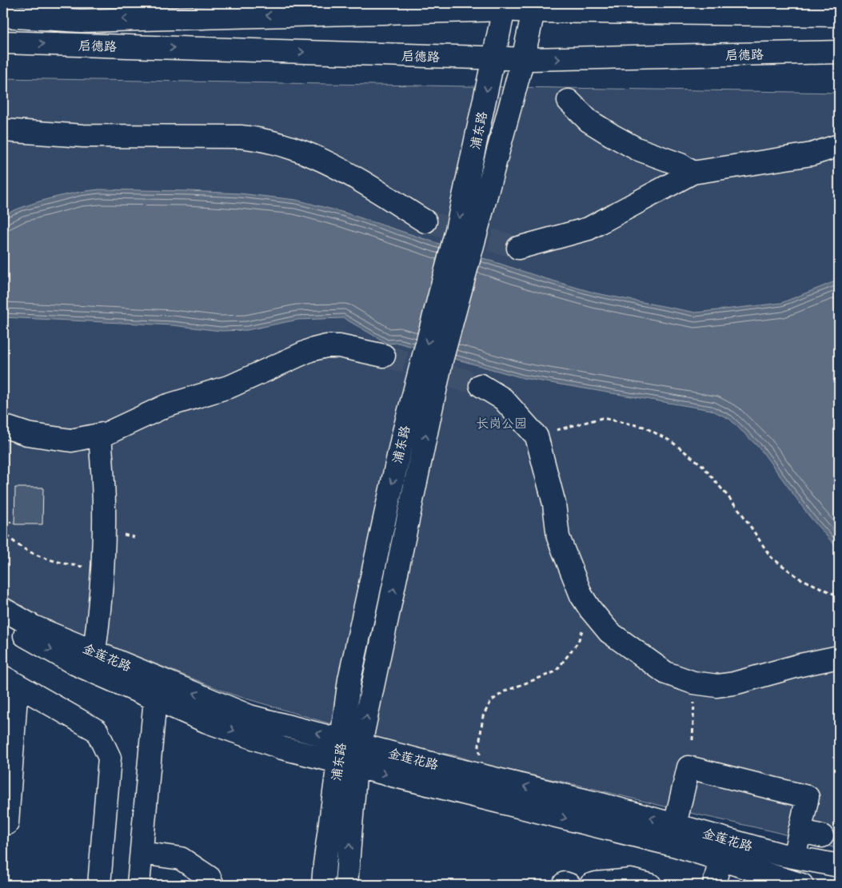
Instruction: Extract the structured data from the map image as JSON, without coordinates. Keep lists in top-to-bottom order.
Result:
{
  "streets": {
    "street": ["启德路", "浦东路", "金莲花路"]
  },
  "crossings": [
    ["启德路", "浦东路"],
    ["浦东路", "金莲花路"]
  ],
  "parks": ["长岗公园"]
}
